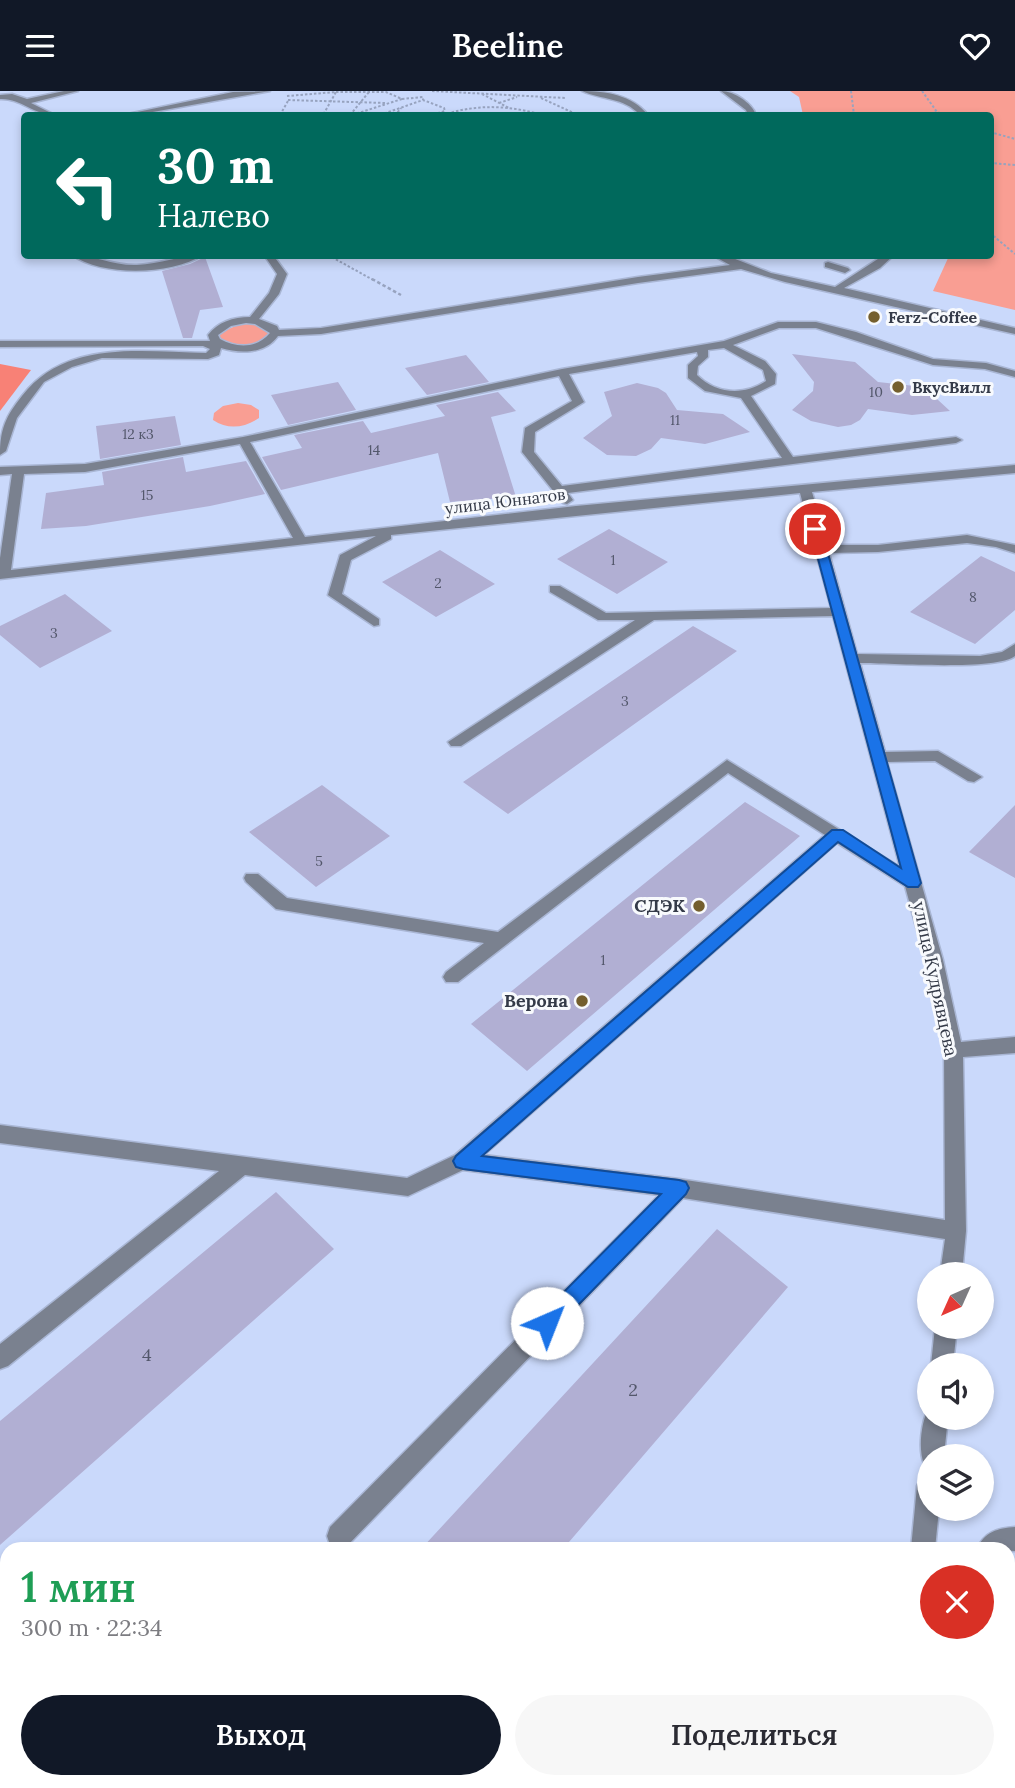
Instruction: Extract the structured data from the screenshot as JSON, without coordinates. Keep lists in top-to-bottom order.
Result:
{
  "streets": {
    "street": ["улица Юннатов", "улица Кудрявцева"]
  },
  "crossings": [
    ["улица Юннатов", "улица Кудрявцева"]
  ],
  "places": [
    "Ferz-Coffee",
    "ВкусВилл",
    "СДЭК",
    "Верона"
  ],
  "house_numbers": [
    "10",
    "11",
    "12 к3",
    "14",
    "15",
    "1",
    "2",
    "8",
    "3",
    "3",
    "5",
    "1",
    "4",
    "2"
  ],
  "north": "bottom left",
  "page": {
    "header": "Beeline",
    "turn": ["30 m", "Налево"],
    "heading": ["1 мин", "300 m · 22:34"],
    "buttons": ["Выход", "Поделиться"]
  }
}
